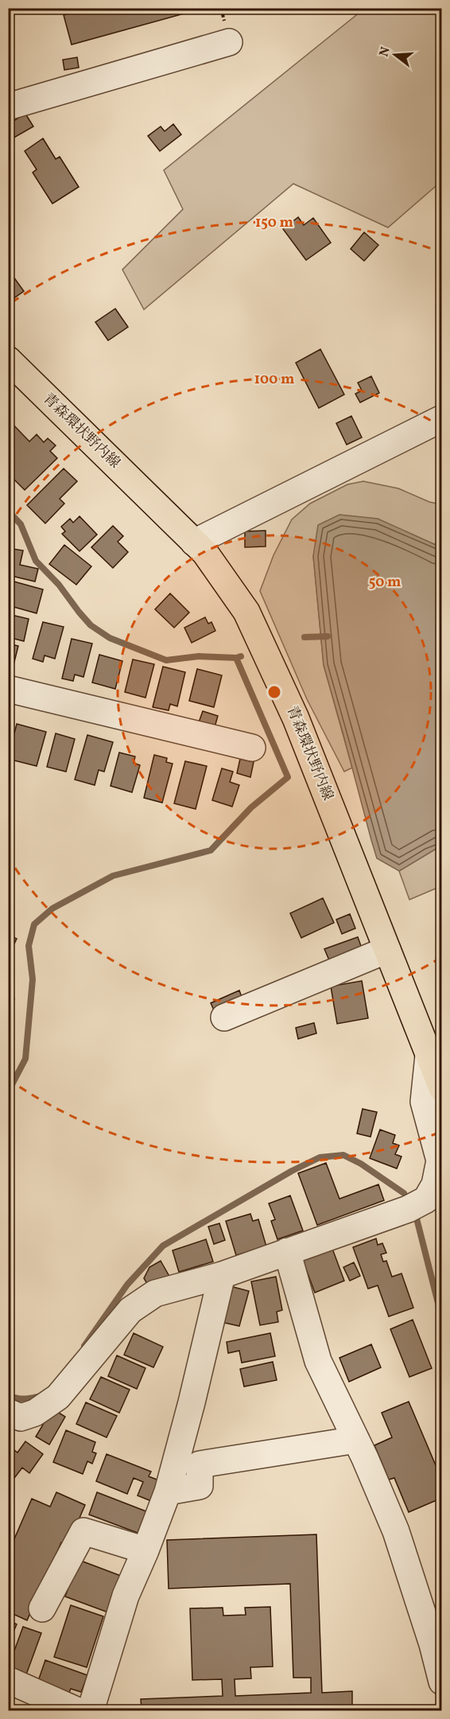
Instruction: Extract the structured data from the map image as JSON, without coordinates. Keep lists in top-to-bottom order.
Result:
{
  "streets": {
    "main road": ["青森環状野内線"]
  },
  "north": "left",
  "rings": ["150 m", "100 m", "50 m"]
}
